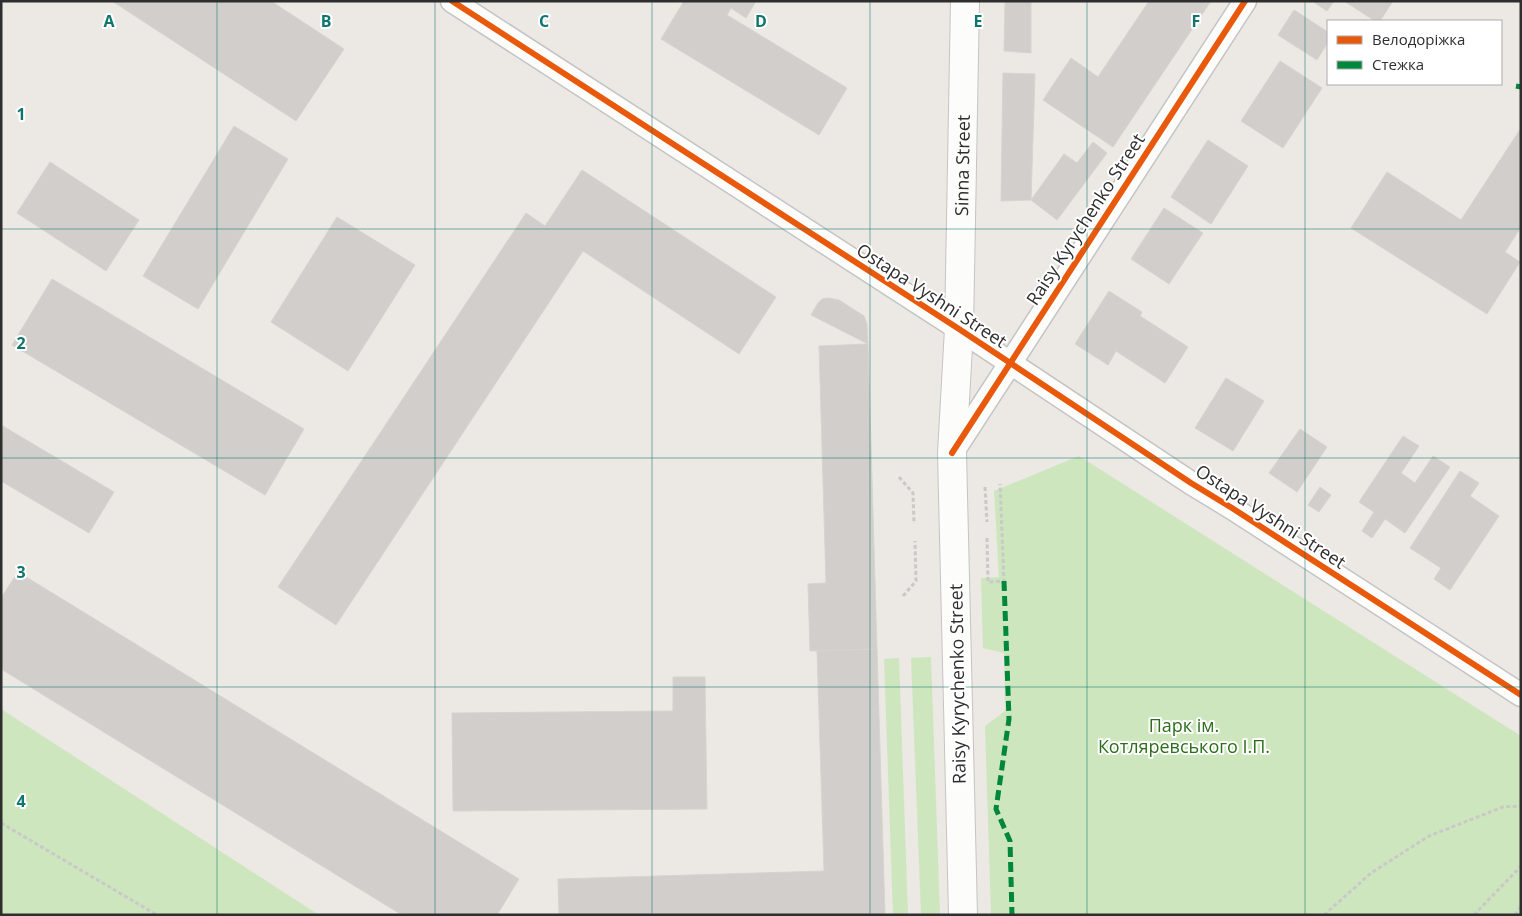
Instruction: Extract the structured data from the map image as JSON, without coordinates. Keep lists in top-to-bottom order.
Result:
{
  "streets": {
    "main road": ["Sinna Street", "Raisy Kyrychenko Street"],
    "street": ["Ostapa Vyshni Street"]
  },
  "crossings": [
    ["Sinna Street", "Raisy Kyrychenko Street"],
    ["Sinna Street", "Ostapa Vyshni Street"],
    ["Raisy Kyrychenko Street", "Ostapa Vyshni Street"]
  ],
  "parks": ["Парк ім. Котляревського І.П."],
  "legend": ["Велодоріжка", "Стежка"],
  "grid": {
    "columns": [
      "A",
      "B",
      "C",
      "D",
      "E",
      "F"
    ],
    "rows": [
      "1",
      "2",
      "3",
      "4"
    ]
  }
}
